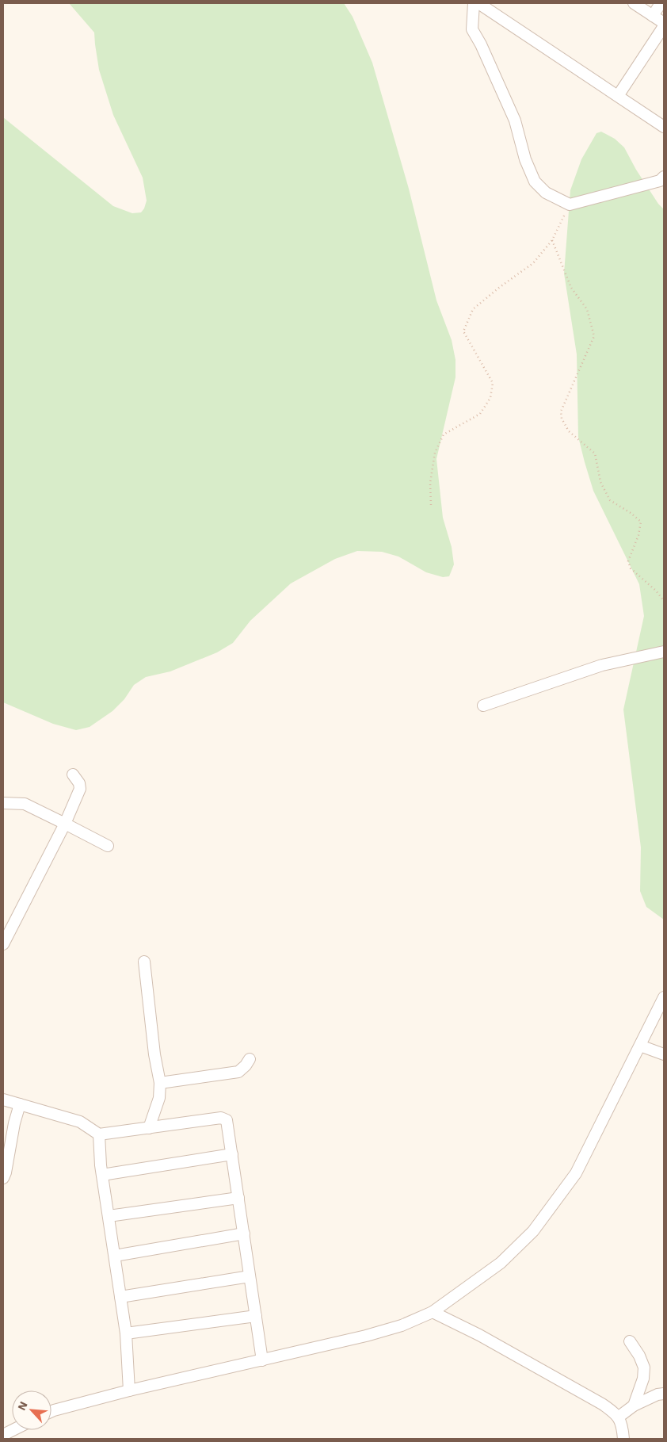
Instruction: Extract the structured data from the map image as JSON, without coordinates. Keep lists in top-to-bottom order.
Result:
{
  "north": "top left"
}
